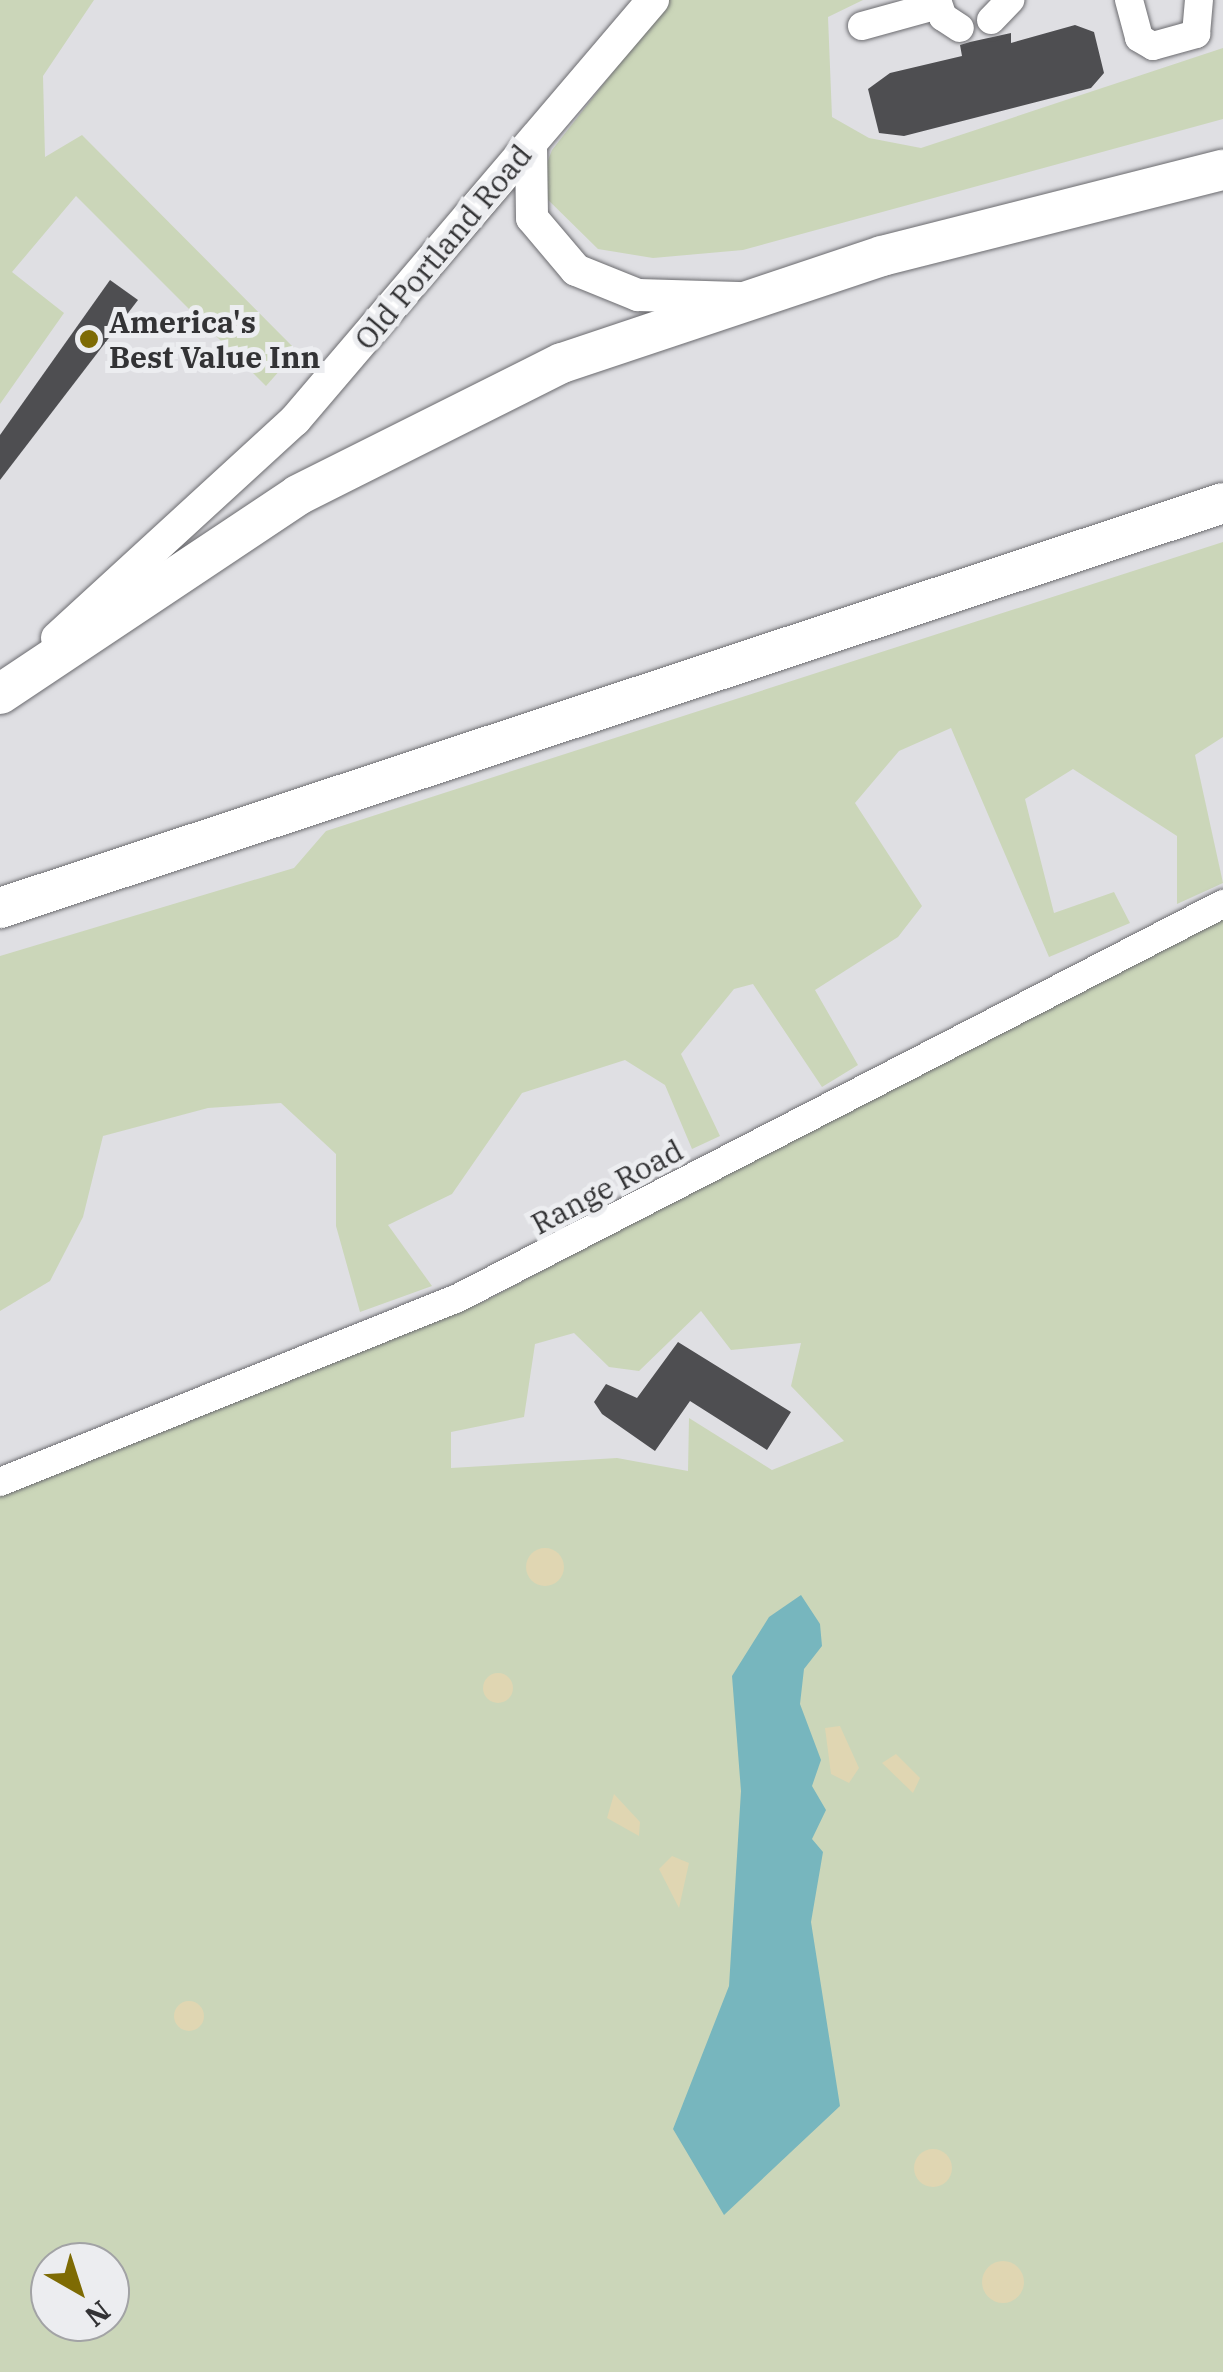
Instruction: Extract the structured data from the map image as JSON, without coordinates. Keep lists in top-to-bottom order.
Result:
{
  "streets": {
    "main road": ["Old Portland Road"],
    "street": ["Range Road"]
  },
  "places": ["America's Best Value Inn"],
  "north": "bottom right"
}
